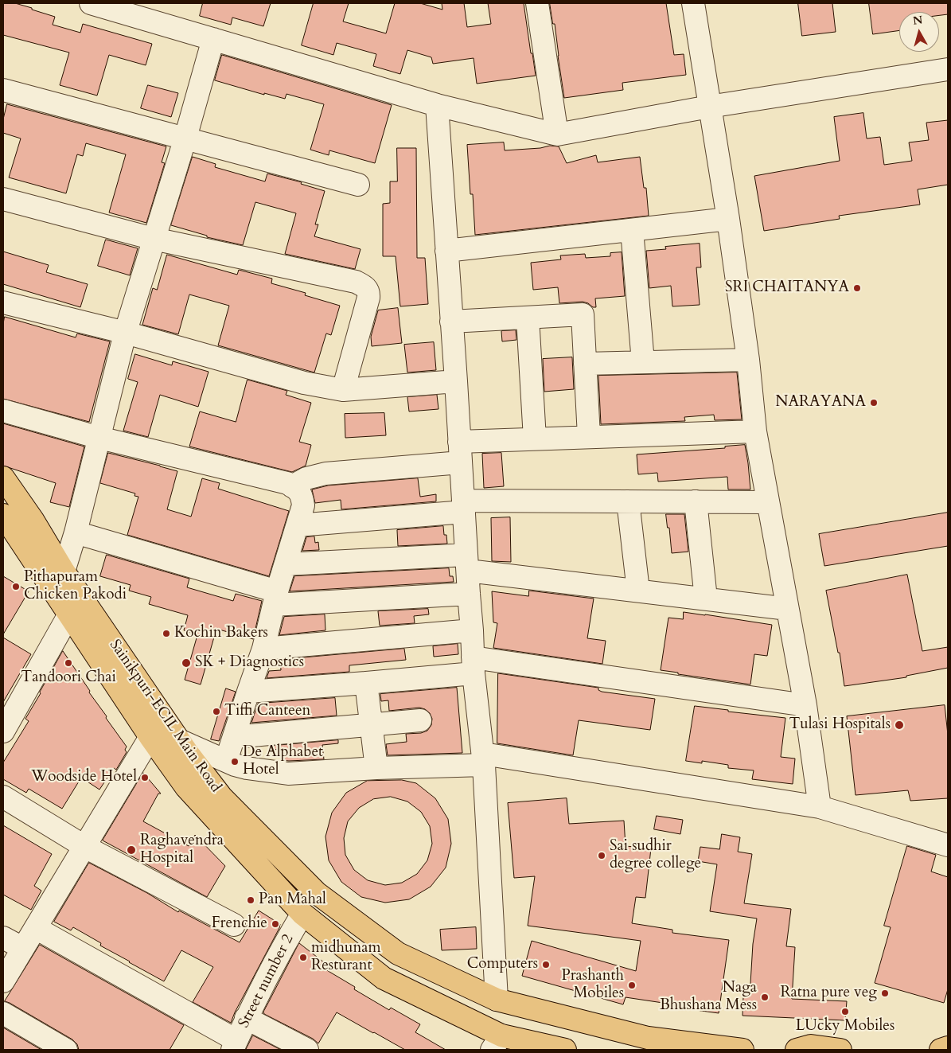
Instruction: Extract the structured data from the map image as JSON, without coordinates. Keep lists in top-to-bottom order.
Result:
{
  "streets": {
    "main road": ["Sainikpuri-ECIL Main Road"],
    "street": ["Street number 2"]
  },
  "crossings": [
    ["Sainikpuri-ECIL Main Road", "Street number 2"]
  ],
  "places": [
    "SRI CHAITANYA",
    "NARAYANA",
    "Pithapuram Chicken Pakodi",
    "Kochin Bakers",
    "Tandoori Chai",
    "SK + Diagnostics",
    "Tiffi Canteen",
    "Tulasi Hospitals",
    "De Alphabet Hotel",
    "Woodside Hotel",
    "Raghavendra Hospital",
    "Sai sudhir degree college",
    "Pan Mahal",
    "Frenchie",
    "midhunam Resturant",
    "Computers",
    "Prashanth Mobiles",
    "Ratna pure veg",
    "Naga Bhushana Mess",
    "LUcky Mobiles"
  ],
  "north": "top"
}
